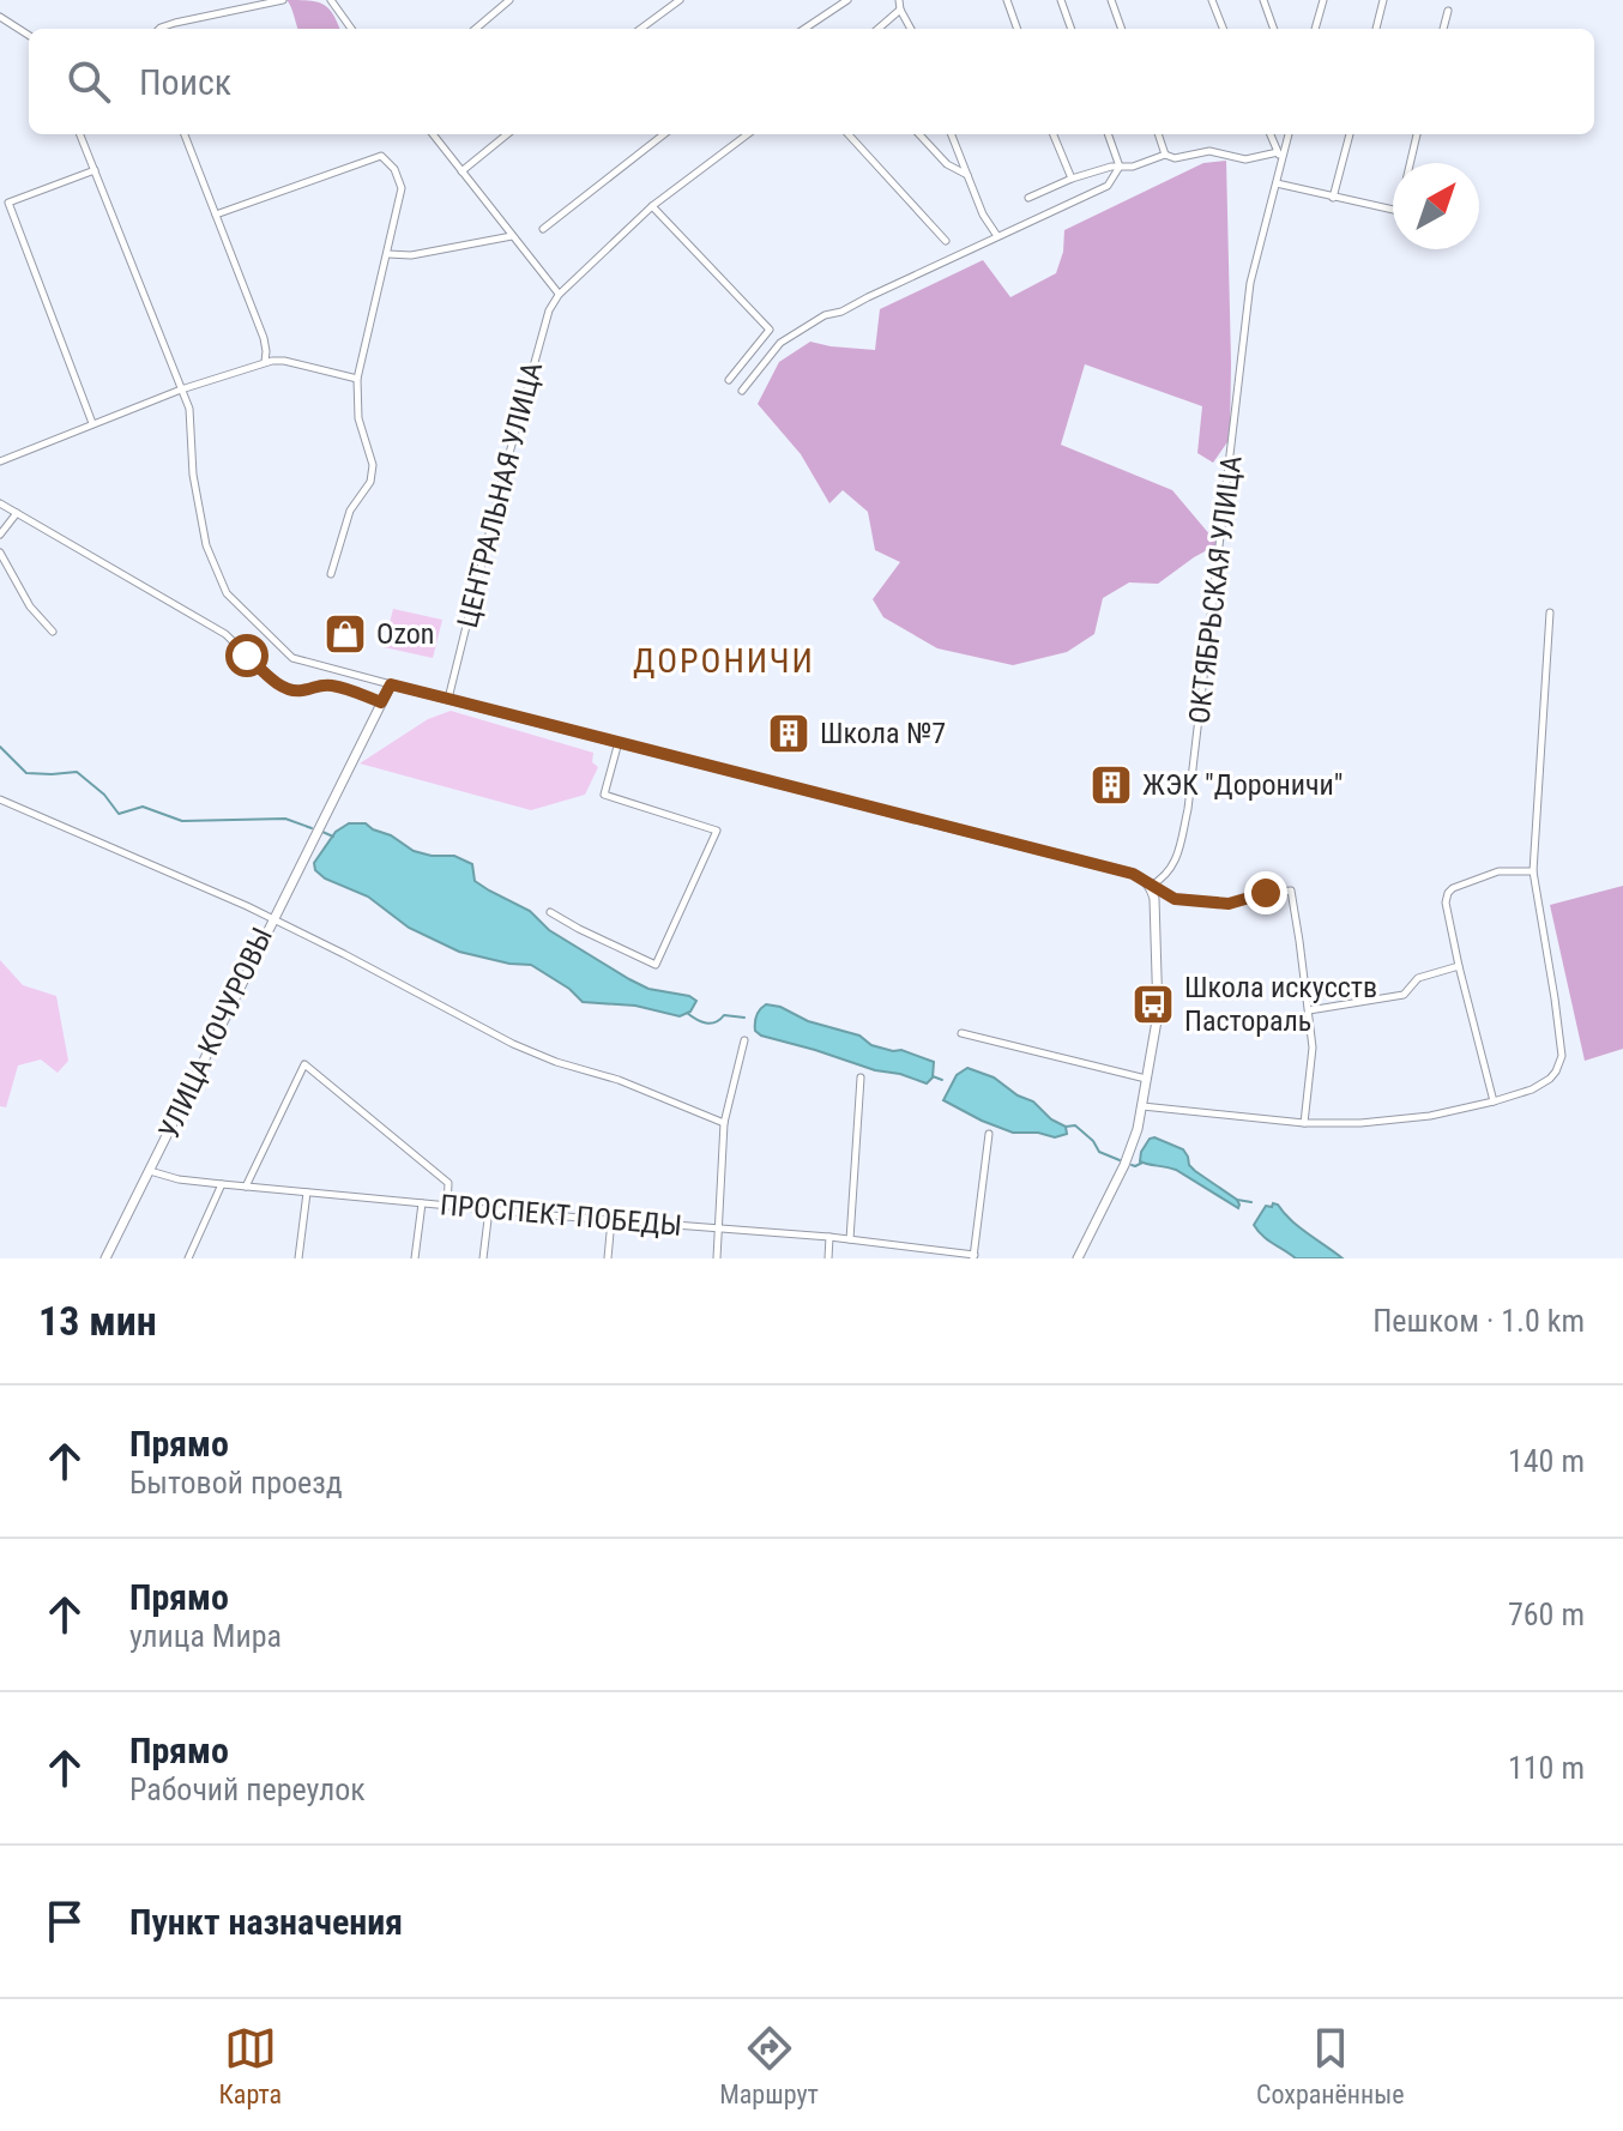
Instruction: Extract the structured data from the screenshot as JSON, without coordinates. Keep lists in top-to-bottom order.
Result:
{
  "streets": {
    "street": [
      "ЦЕНТРАЛЬНАЯ УЛИЦА",
      "ОКТЯБРЬСКАЯ УЛИЦА",
      "УЛИЦА КОЧУРОВЫ",
      "ПРОСПЕКТ ПОБЕДЫ"
    ]
  },
  "crossings": [
    ["УЛИЦА КОЧУРОВЫ", "ПРОСПЕКТ ПОБЕДЫ"]
  ],
  "districts": ["ДОРОНИЧИ"],
  "places": {
    "shop": ["Ozon"],
    "building": ["Школа №7", "ЖЭК \"Дороничи\""],
    "bus stop": ["Школа искусств Пастораль"]
  },
  "north": "top right",
  "page": {
    "search": "Поиск",
    "heading": ["13 мин", "Пешком · 1.0 km"],
    "list": [
      ["Прямо", "Бытовой проезд", "140 m"],
      ["Прямо", "улица Мира", "760 m"],
      ["Прямо", "Рабочий переулок", "110 m"],
      "Пункт назначения"
    ],
    "nav": ["Карта", "Маршрут", "Сохранённые"]
  }
}
